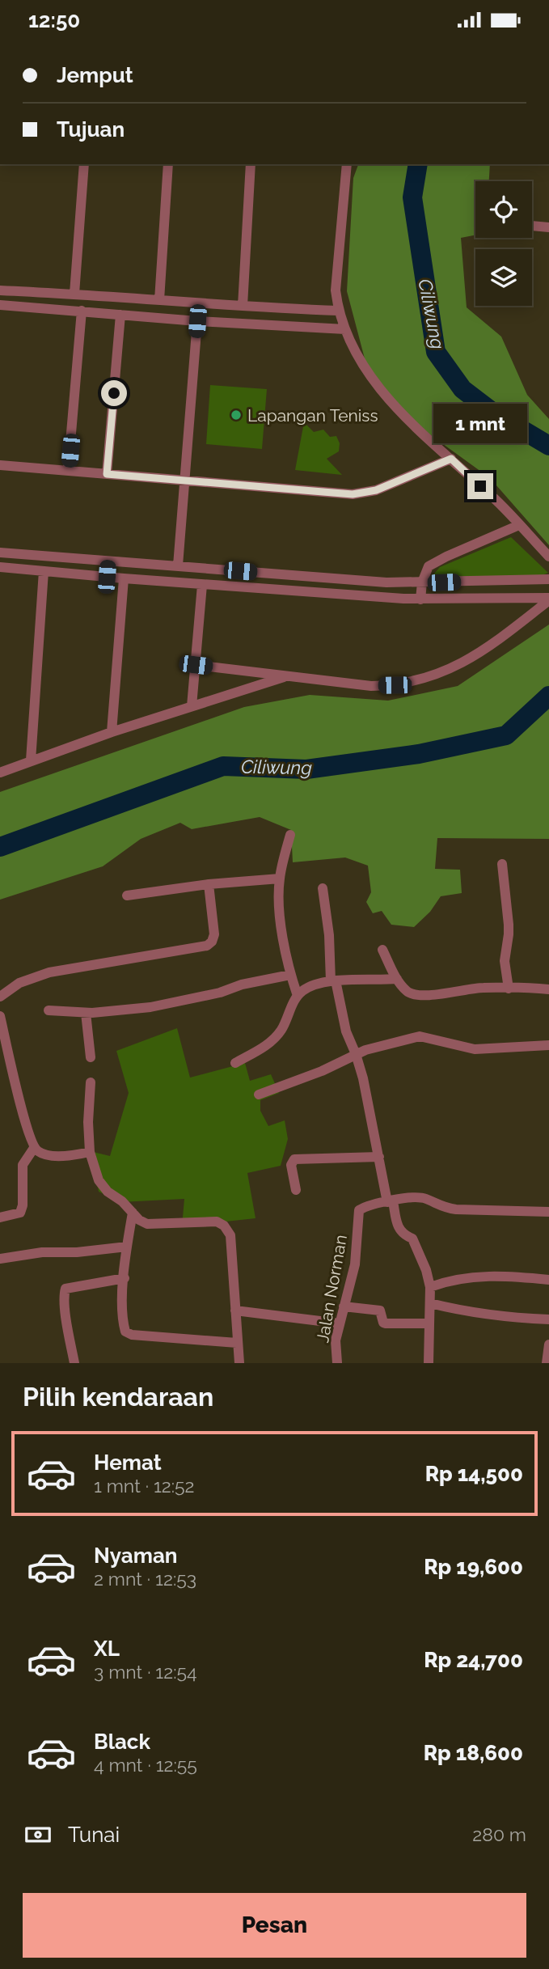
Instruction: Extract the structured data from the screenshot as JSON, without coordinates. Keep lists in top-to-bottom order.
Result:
{
  "streets": {
    "street": ["Jalan Norman"]
  },
  "water": ["Ciliwung"],
  "places": ["Lapangan Teniss"],
  "page": {
    "status": "12:50",
    "banner": ["Jemput", "Tujuan"],
    "bubble": "1 mnt",
    "heading": "Pilih kendaraan",
    "list": [
      {
        "name": "Hemat",
        "note": "1 mnt · 12:52",
        "value": "Rp 14,500"
      },
      {
        "name": "Nyaman",
        "note": "2 mnt · 12:53",
        "value": "Rp 19,600"
      },
      {
        "name": "XL",
        "note": "3 mnt · 12:54",
        "value": "Rp 24,700"
      },
      {
        "name": "Black",
        "note": "4 mnt · 12:55",
        "value": "Rp 18,600"
      }
    ],
    "pay": ["Tunai", "280 m"],
    "buttons": "Pesan"
  }
}
